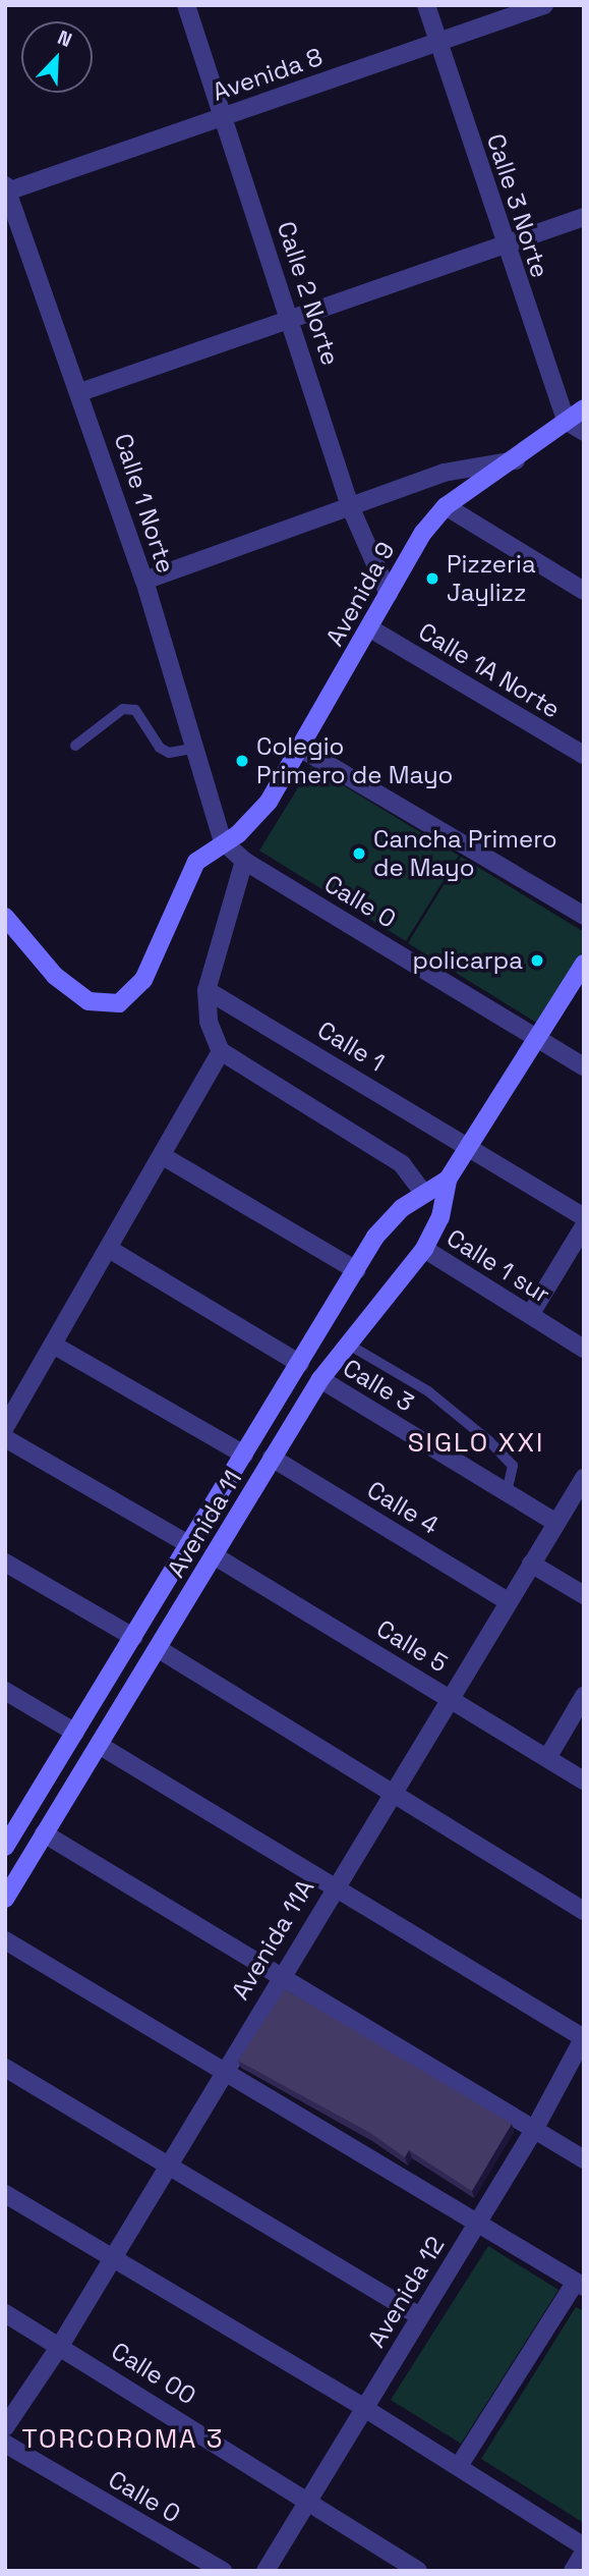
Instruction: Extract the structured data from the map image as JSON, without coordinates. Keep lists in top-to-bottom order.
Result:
{
  "streets": {
    "street": [
      "Avenida 8",
      "Calle 3 Norte",
      "Calle 2 Norte",
      "Calle 1 Norte",
      "Avenida 9",
      "Calle 1A Norte",
      "Calle 0",
      "Calle 1",
      "Calle 1 sur",
      "Calle 3",
      "Calle 4",
      "Avenida 11",
      "Calle 5",
      "Avenida 11A",
      "Avenida 12",
      "Calle 00"
    ]
  },
  "crossings": [
    ["Avenida 8", "Calle 3 Norte"],
    ["Avenida 8", "Calle 2 Norte"],
    ["Avenida 8", "Calle 1 Norte"],
    ["Calle 3 Norte", "Avenida 9"],
    ["Calle 2 Norte", "Avenida 9"],
    ["Calle 1 Norte", "Avenida 9"],
    ["Calle 1 Norte", "Calle 0"],
    ["Avenida 9", "Calle 1A Norte"],
    ["Avenida 9", "Calle 0"],
    ["Calle 0", "Avenida 11"],
    ["Calle 1", "Avenida 11"],
    ["Calle 1 sur", "Avenida 11"],
    ["Calle 3", "Avenida 11"],
    ["Calle 3", "Avenida 11A"],
    ["Calle 4", "Avenida 11"],
    ["Calle 4", "Avenida 11A"],
    ["Avenida 11", "Calle 5"],
    ["Calle 5", "Avenida 11A"],
    ["Avenida 11A", "Calle 00"],
    ["Avenida 12", "Calle 00"]
  ],
  "districts": ["SIGLO XXI", "TORCOROMA 3"],
  "places": [
    "Pizzeria Jaylizz",
    "Colegio Primero de Mayo",
    "Cancha Primero de Mayo",
    "policarpa"
  ],
  "north": "top right"
}
